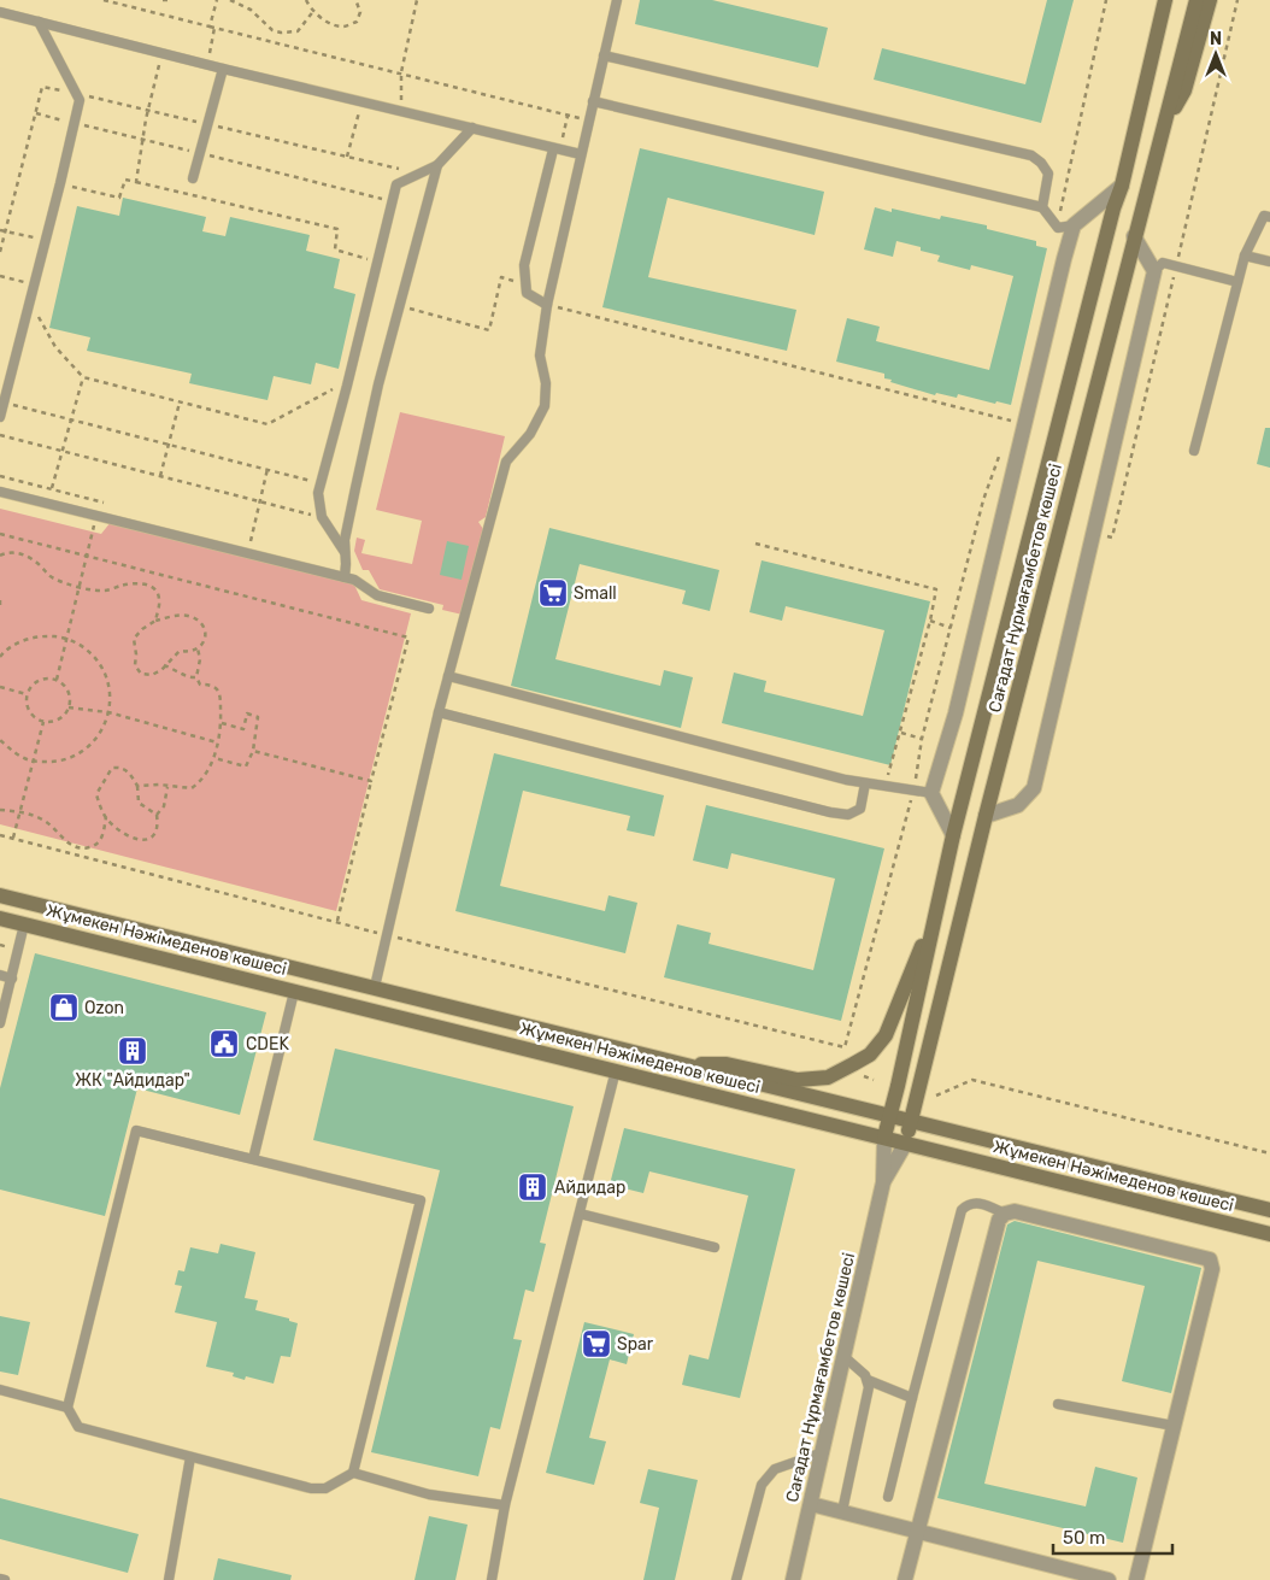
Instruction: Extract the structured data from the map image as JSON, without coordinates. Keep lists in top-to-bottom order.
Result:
{
  "streets": {
    "street": ["Сағадат Нұрмағамбетов көшесі", "Жұмекен Нәжімеденов көшесі"]
  },
  "crossings": [
    ["Сағадат Нұрмағамбетов көшесі", "Жұмекен Нәжімеденов көшесі"]
  ],
  "places": {
    "supermarket": ["Small", "Spar"],
    "shop": ["Ozon"],
    "public building": ["CDEK"],
    "building": ["ЖК \"Айдидар\"", "Айдидар"]
  },
  "scale_bar": "50 m",
  "north": "top"
}
